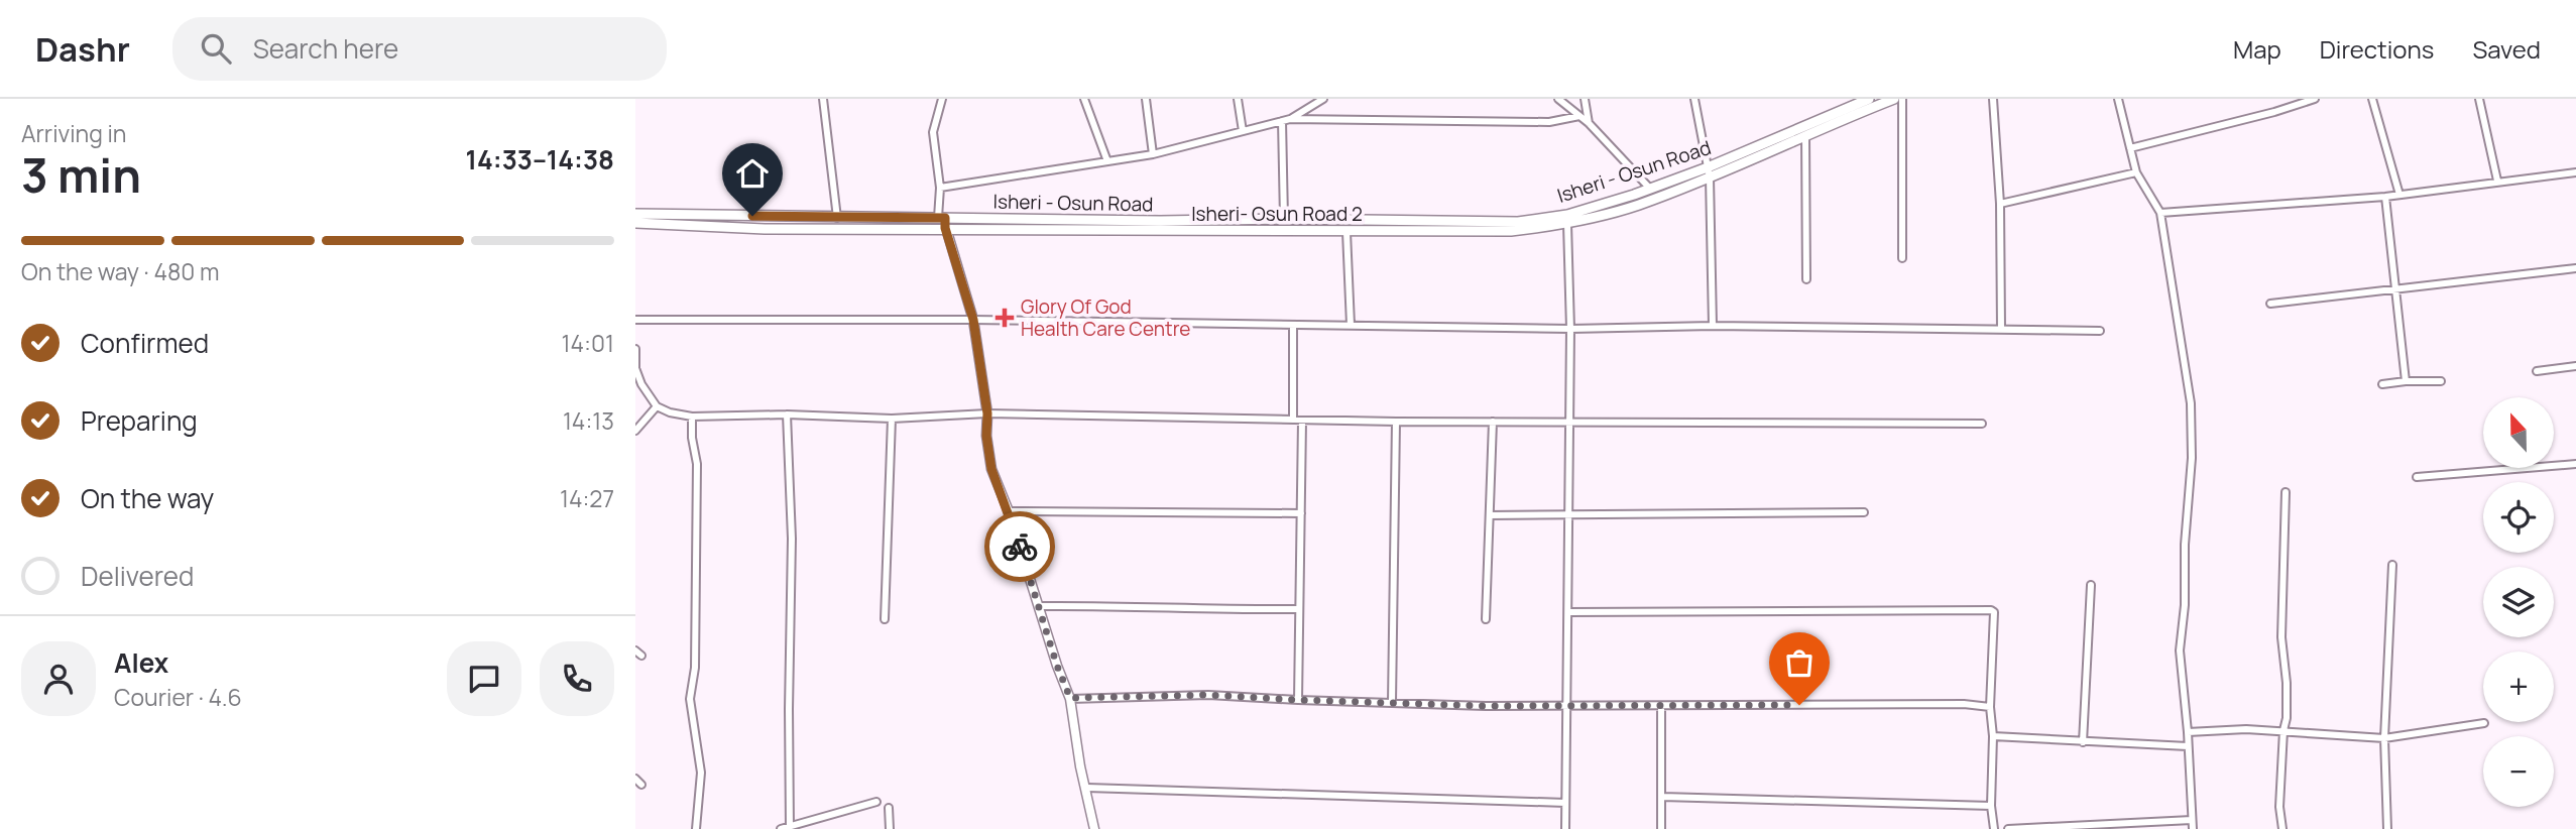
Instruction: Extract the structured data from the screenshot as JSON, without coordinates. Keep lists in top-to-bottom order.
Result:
{
  "streets": {
    "main road": ["Isheri - Osun Road", "Isheri- Osun Road 2"]
  },
  "crossings": [
    ["Isheri - Osun Road", "Isheri- Osun Road 2"]
  ],
  "places": {
    "health": ["Glory Of God Health Care Centre"]
  },
  "north": "top",
  "page": {
    "header": "Dashr",
    "search": "Search here",
    "nav": ["Map", "Directions", "Saved"],
    "heading": ["3 min", "Arriving in", "14:33–14:38"],
    "panel": ["Alex", "Courier · 4.6"],
    "bar": "On the way · 480 m",
    "list": [
      ["Confirmed", "14:01"],
      ["Preparing", "14:13"],
      ["On the way", "14:27"],
      "Delivered"
    ],
    "map_buttons": ["+", "−"]
  }
}
